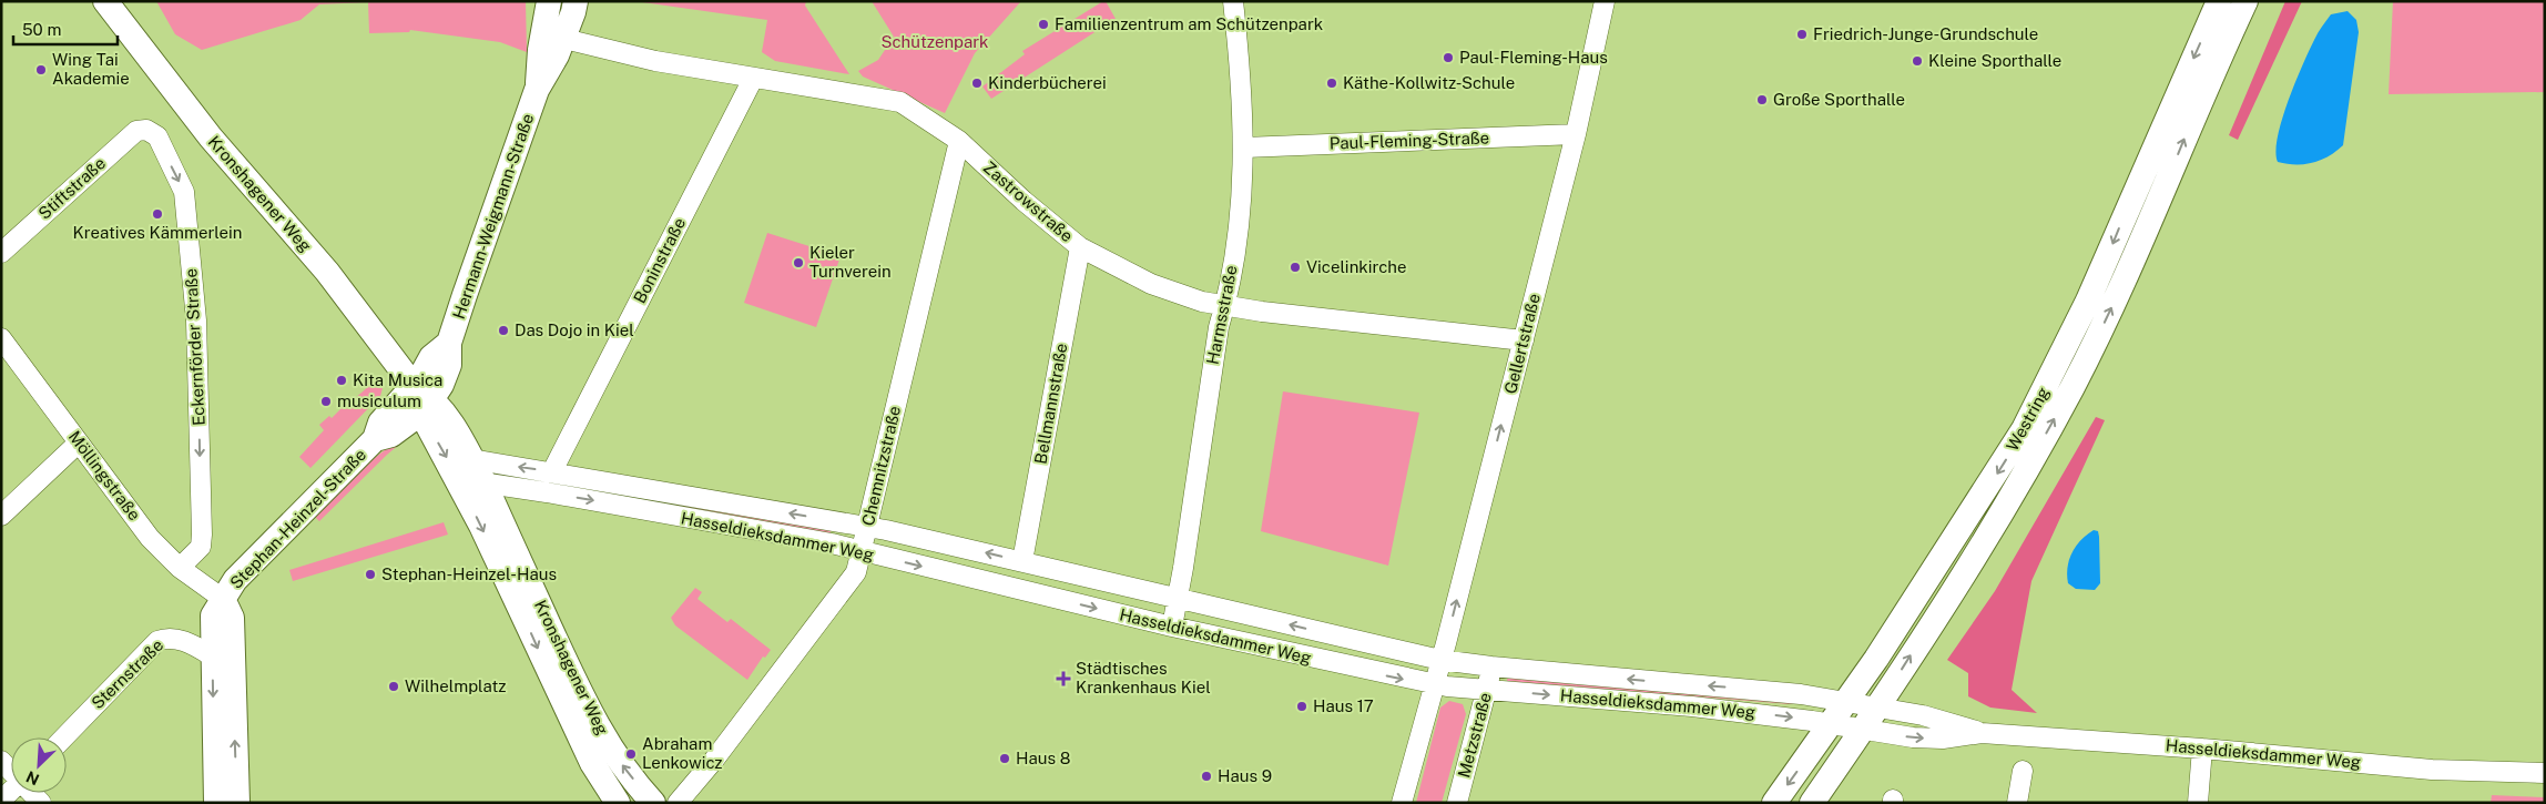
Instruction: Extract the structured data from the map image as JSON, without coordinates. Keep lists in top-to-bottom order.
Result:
{
  "streets": {
    "main road": [
      "Kronshagener Weg",
      "Hermann-Weigmann-Straße",
      "Westring",
      "Stephan-Heinzel-Straße"
    ],
    "street": [
      "Paul-Fleming-Straße",
      "Stiftstraße",
      "Zastrowstraße",
      "Boninstraße",
      "Harmsstraße",
      "Gellertstraße",
      "Eckernförder Straße",
      "Bellmannstraße",
      "Chemnitzstraße",
      "Möllingstraße",
      "Hasseldieksdammer Weg",
      "Sternstraße",
      "Metzstraße"
    ]
  },
  "crossings": [
    ["Paul-Fleming-Straße", "Harmsstraße"],
    ["Paul-Fleming-Straße", "Gellertstraße"],
    ["Stiftstraße", "Eckernförder Straße"],
    ["Kronshagener Weg", "Hermann-Weigmann-Straße"],
    ["Kronshagener Weg", "Stephan-Heinzel-Straße"],
    ["Kronshagener Weg", "Hasseldieksdammer Weg"],
    ["Zastrowstraße", "Hermann-Weigmann-Straße"],
    ["Zastrowstraße", "Boninstraße"],
    ["Zastrowstraße", "Harmsstraße"],
    ["Zastrowstraße", "Gellertstraße"],
    ["Zastrowstraße", "Bellmannstraße"],
    ["Zastrowstraße", "Chemnitzstraße"],
    ["Hermann-Weigmann-Straße", "Stephan-Heinzel-Straße"],
    ["Boninstraße", "Hasseldieksdammer Weg"],
    ["Harmsstraße", "Hasseldieksdammer Weg"],
    ["Gellertstraße", "Hasseldieksdammer Weg"],
    ["Eckernförder Straße", "Möllingstraße"],
    ["Bellmannstraße", "Hasseldieksdammer Weg"],
    ["Westring", "Hasseldieksdammer Weg"],
    ["Chemnitzstraße", "Hasseldieksdammer Weg"],
    ["Möllingstraße", "Stephan-Heinzel-Straße"],
    ["Hasseldieksdammer Weg", "Metzstraße"]
  ],
  "one_way": ["Gellertstraße", "Eckernförder Straße"],
  "parks": ["Schützenpark"],
  "places": {
    "other": [
      "Familienzentrum am Schützenpark",
      "Friedrich-Junge-Grundschule",
      "Paul-Fleming-Haus",
      "Kleine Sporthalle",
      "Wing Tai Akademie",
      "Kinderbücherei",
      "Käthe-Kollwitz-Schule",
      "Große Sporthalle",
      "Kreatives Kämmerlein",
      "Kieler Turnverein",
      "Vicelinkirche",
      "Das Dojo in Kiel",
      "Kita Musica",
      "musiculum",
      "Stephan-Heinzel-Haus",
      "Wilhelmplatz",
      "Haus 17",
      "Abraham Lenkowicz",
      "Haus 8",
      "Haus 9"
    ],
    "health": ["Städtisches Krankenhaus Kiel"]
  },
  "scale_bar": "50 m",
  "north": "bottom left"
}
